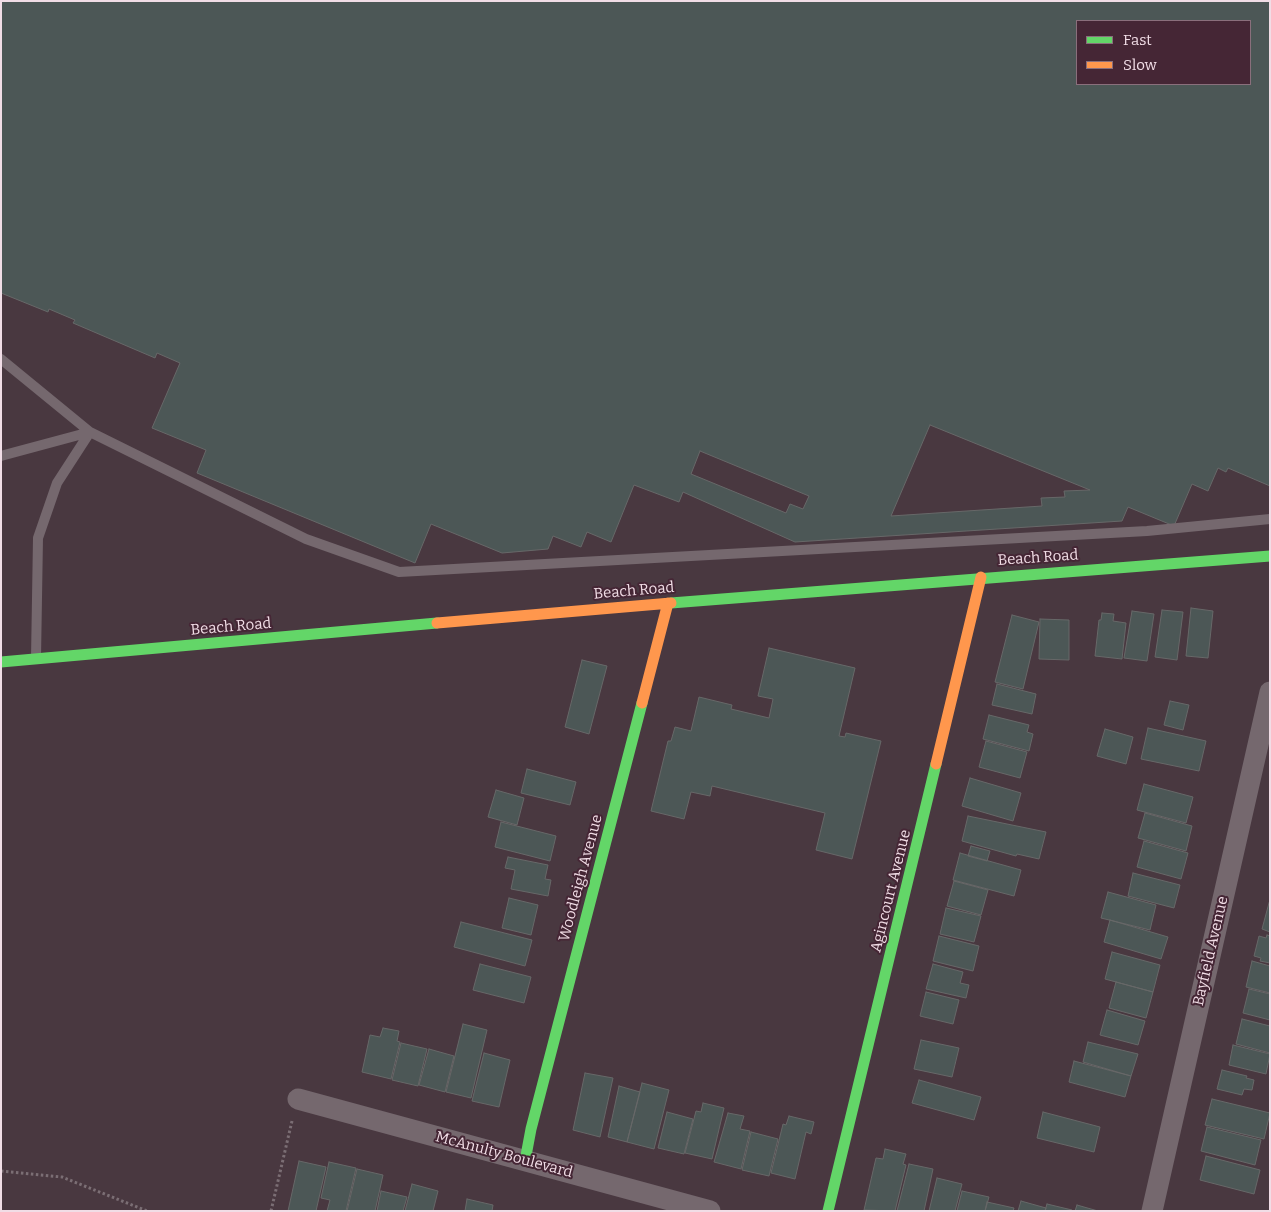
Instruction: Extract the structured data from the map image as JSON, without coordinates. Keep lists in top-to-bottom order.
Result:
{
  "streets": {
    "street": [
      "Beach Road",
      "Woodleigh Avenue",
      "Agincourt Avenue",
      "Bayfield Avenue",
      "McAnulty Boulevard"
    ]
  },
  "crossings": [
    ["Beach Road", "Woodleigh Avenue"],
    ["Beach Road", "Agincourt Avenue"],
    ["Woodleigh Avenue", "McAnulty Boulevard"]
  ],
  "legend": ["Fast", "Slow"]
}
